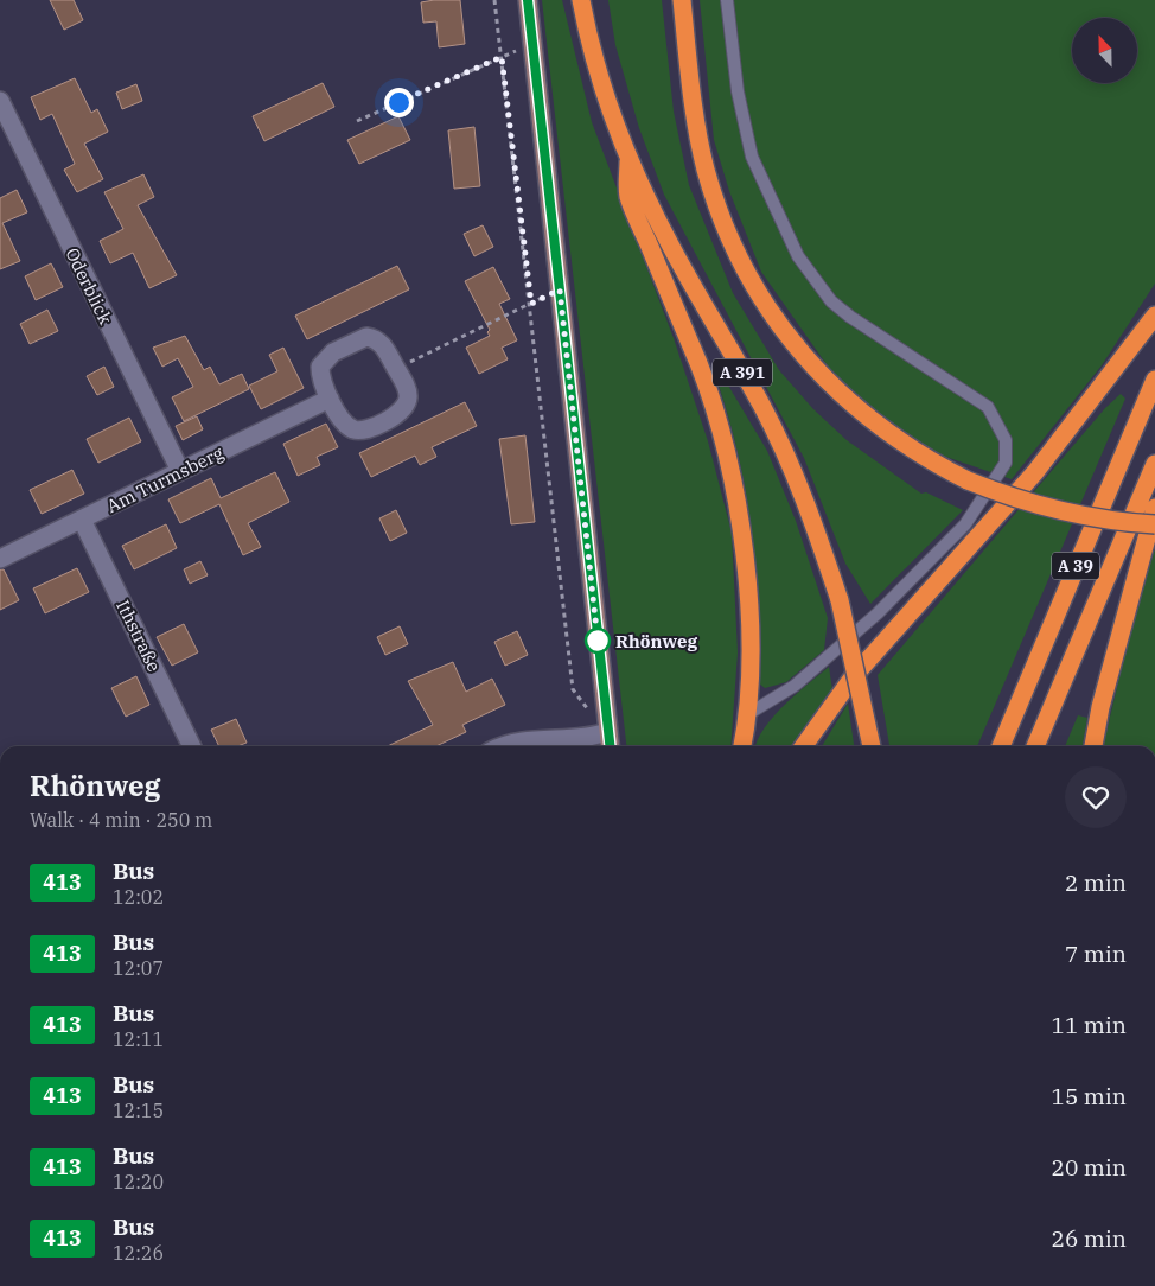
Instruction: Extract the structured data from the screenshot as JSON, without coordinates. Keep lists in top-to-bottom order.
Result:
{
  "streets": {
    "highway": ["A 391", "A 39"],
    "street": ["Oderblick", "Am Turmsberg", "Ithstraße"]
  },
  "crossings": [
    ["Oderblick", "Am Turmsberg"],
    ["Am Turmsberg", "Ithstraße"]
  ],
  "places": ["Rhönweg"],
  "lines": ["bus line 413"],
  "north": "top",
  "page": {
    "heading": ["Rhönweg", "Walk · 4 min · 250 m"],
    "list": [
      {
        "mark": "413",
        "name": "Bus",
        "note": "12:02",
        "value": "2 min"
      },
      {
        "mark": "413",
        "name": "Bus",
        "note": "12:07",
        "value": "7 min"
      },
      {
        "mark": "413",
        "name": "Bus",
        "note": "12:11",
        "value": "11 min"
      },
      {
        "mark": "413",
        "name": "Bus",
        "note": "12:15",
        "value": "15 min"
      },
      {
        "mark": "413",
        "name": "Bus",
        "note": "12:20",
        "value": "20 min"
      },
      {
        "mark": "413",
        "name": "Bus",
        "note": "12:26",
        "value": "26 min"
      }
    ]
  }
}
